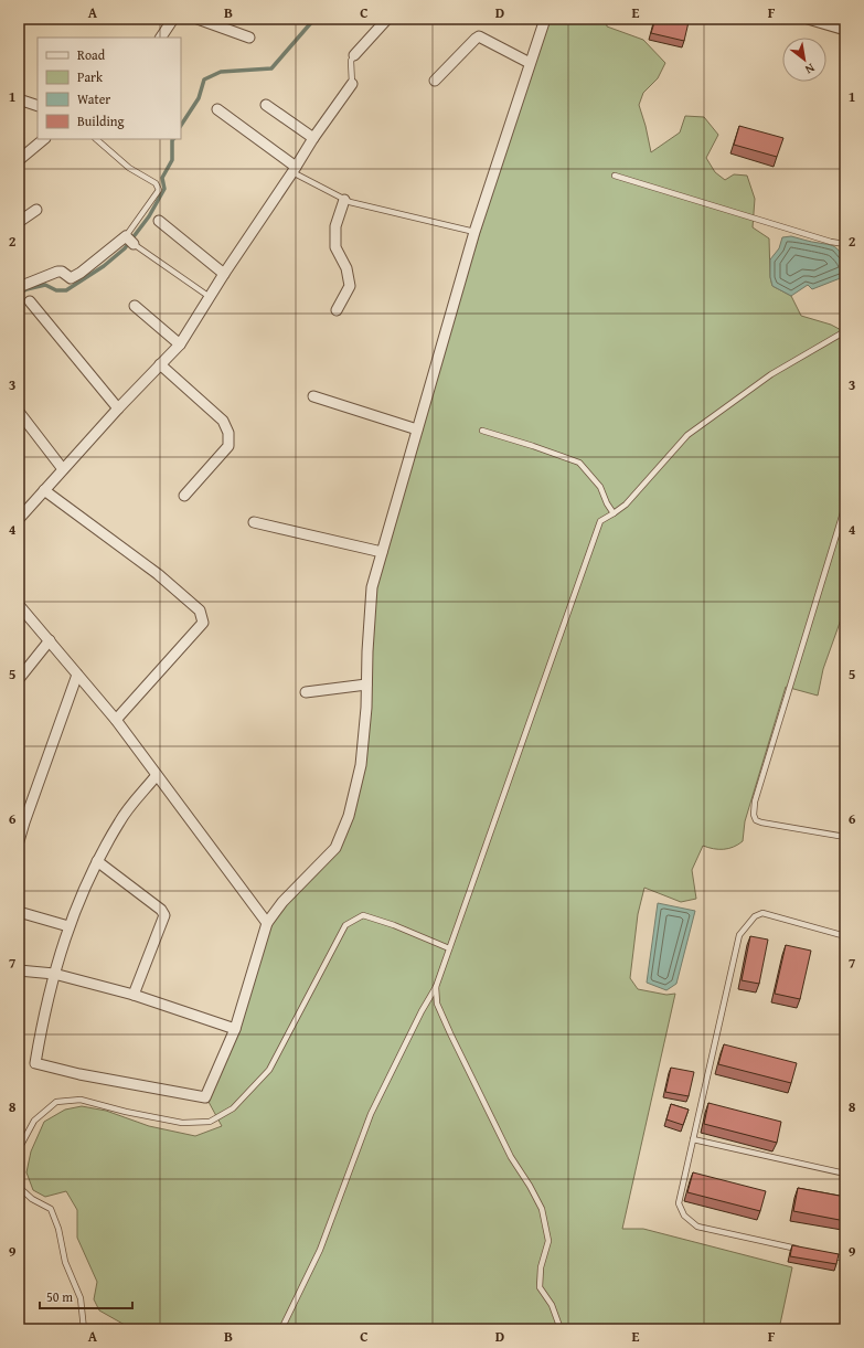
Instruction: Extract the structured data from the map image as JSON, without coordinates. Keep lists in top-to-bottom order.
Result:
{
  "legend": [
    "Road",
    "Park",
    "Water",
    "Building"
  ],
  "scale_bar": "50 m",
  "north": "bottom right",
  "grid": {
    "columns": [
      "A",
      "B",
      "C",
      "D",
      "E",
      "F"
    ],
    "rows": [
      "1",
      "2",
      "3",
      "4",
      "5",
      "6",
      "7",
      "8",
      "9"
    ]
  }
}
